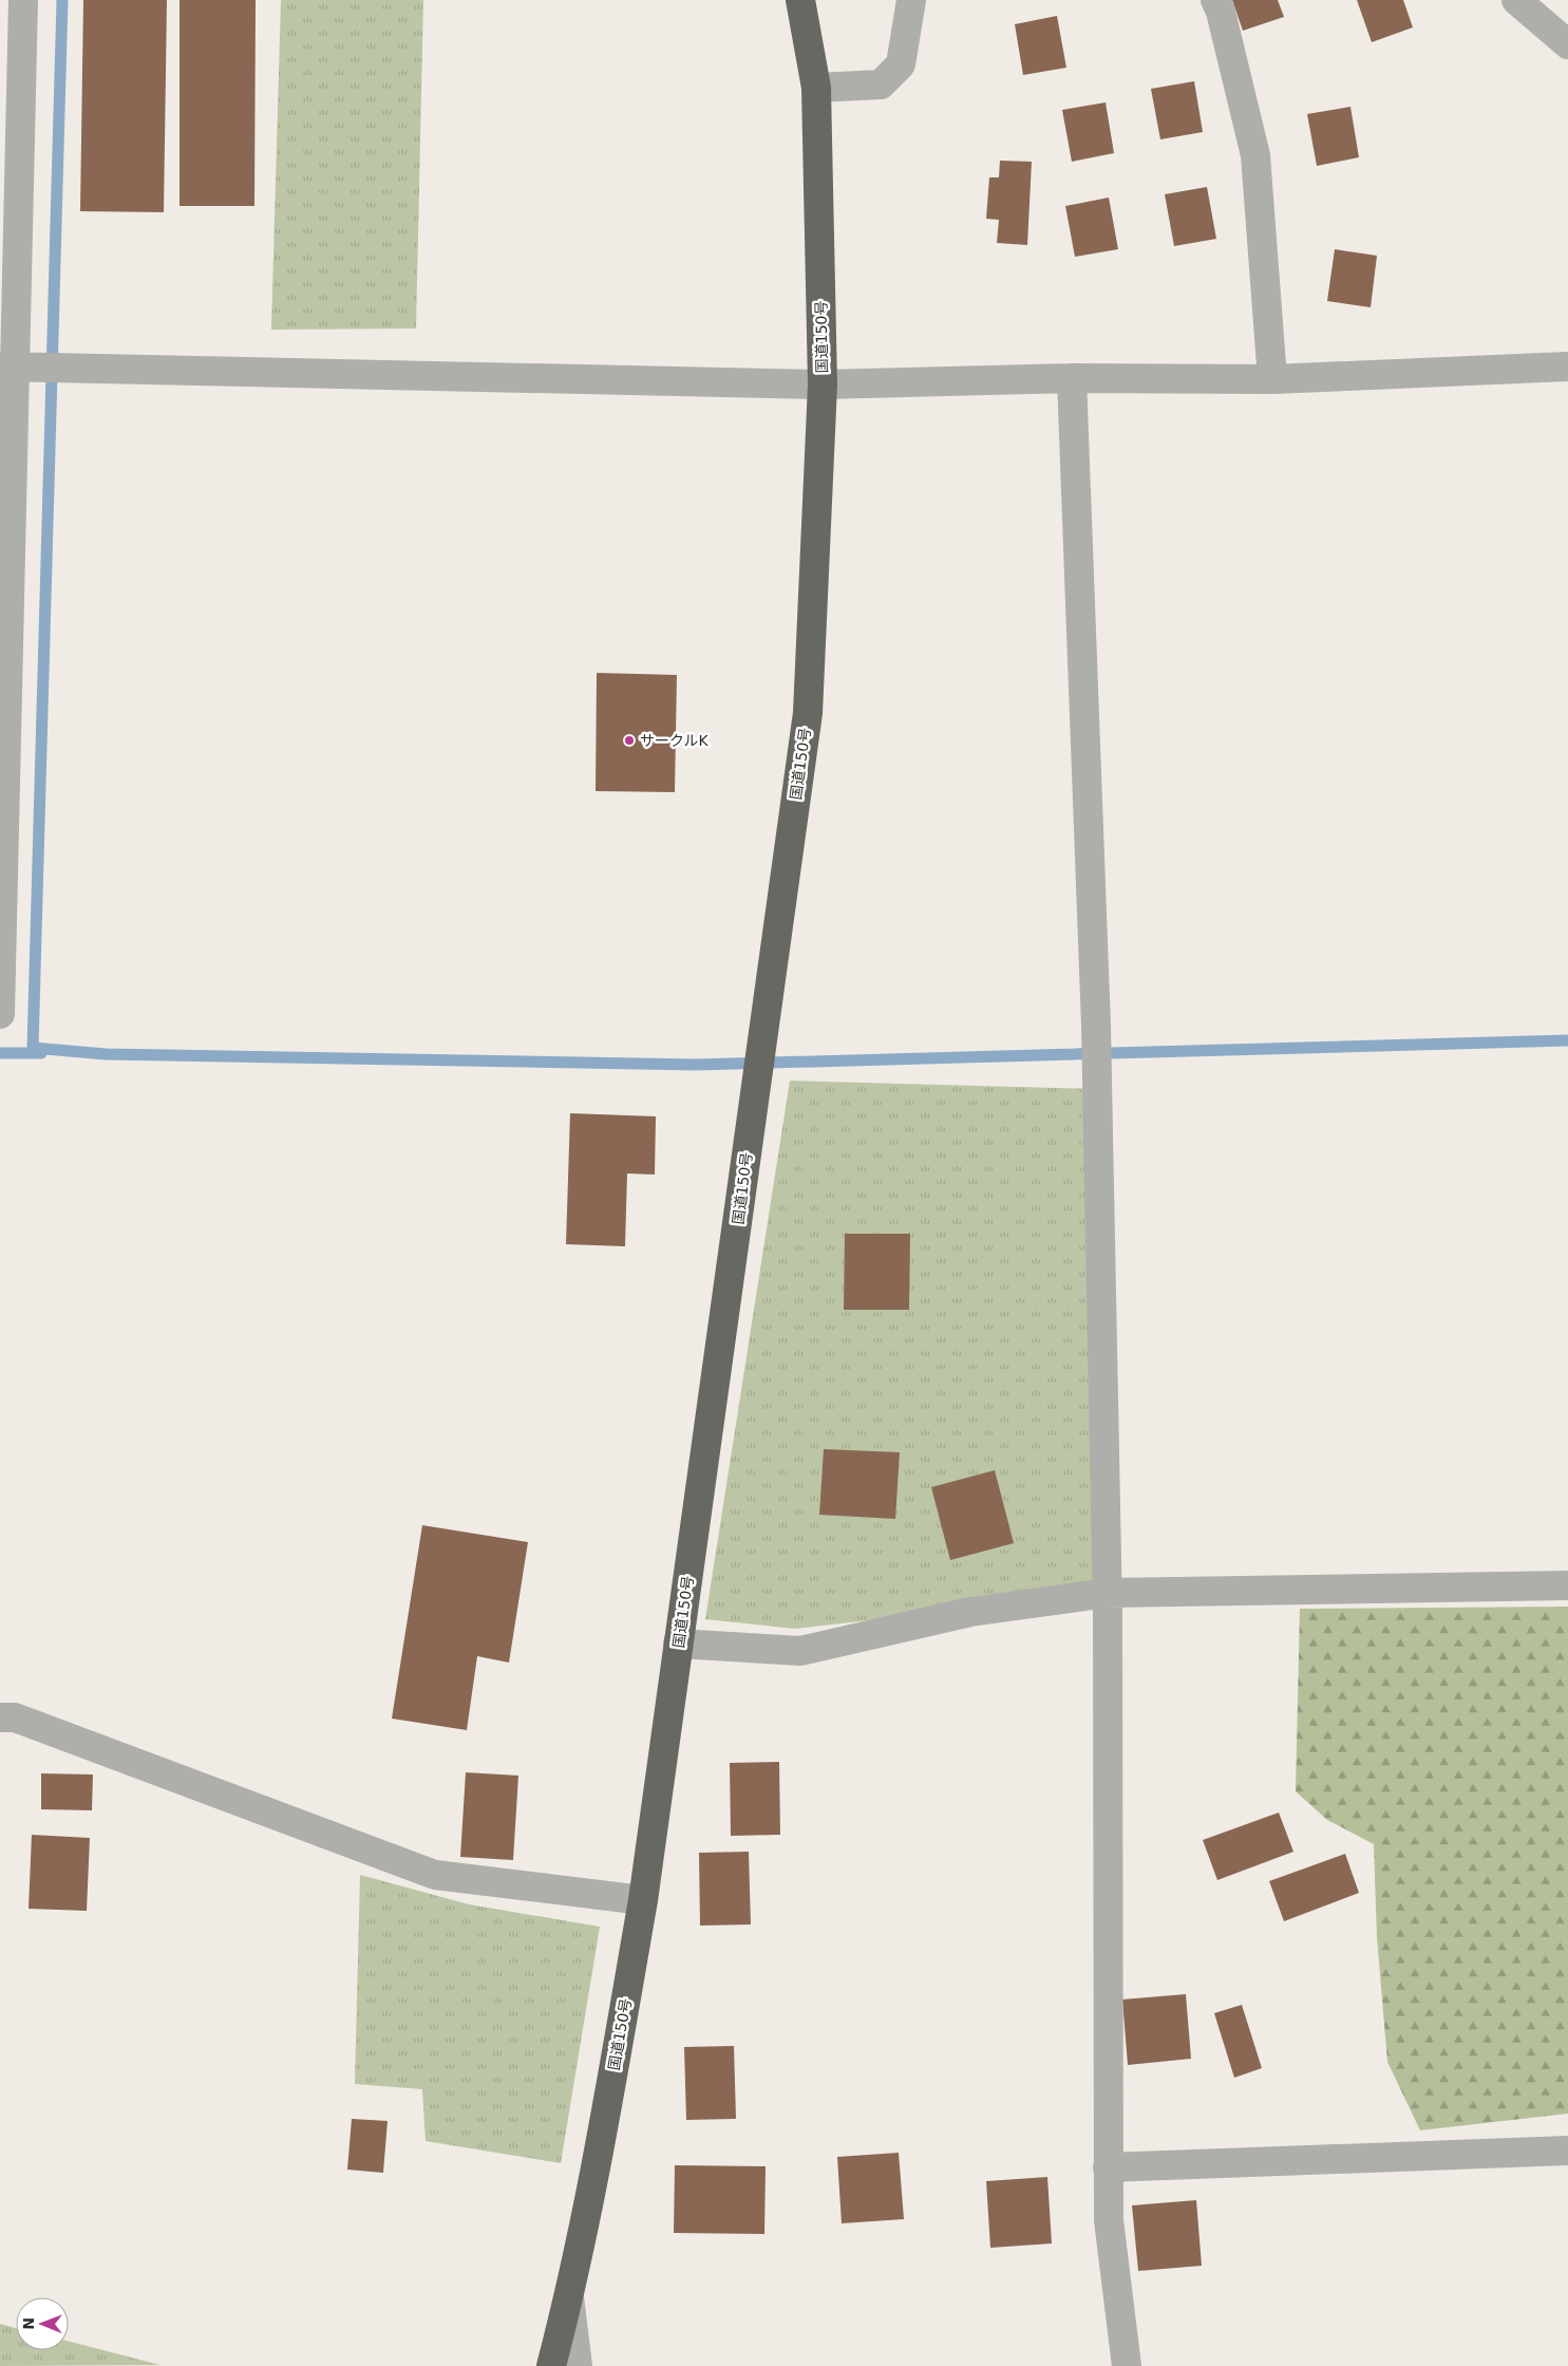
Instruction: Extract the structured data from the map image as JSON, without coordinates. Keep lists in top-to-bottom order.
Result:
{
  "streets": {
    "highway": ["国道150号"]
  },
  "places": ["サークルK"],
  "north": "left"
}
